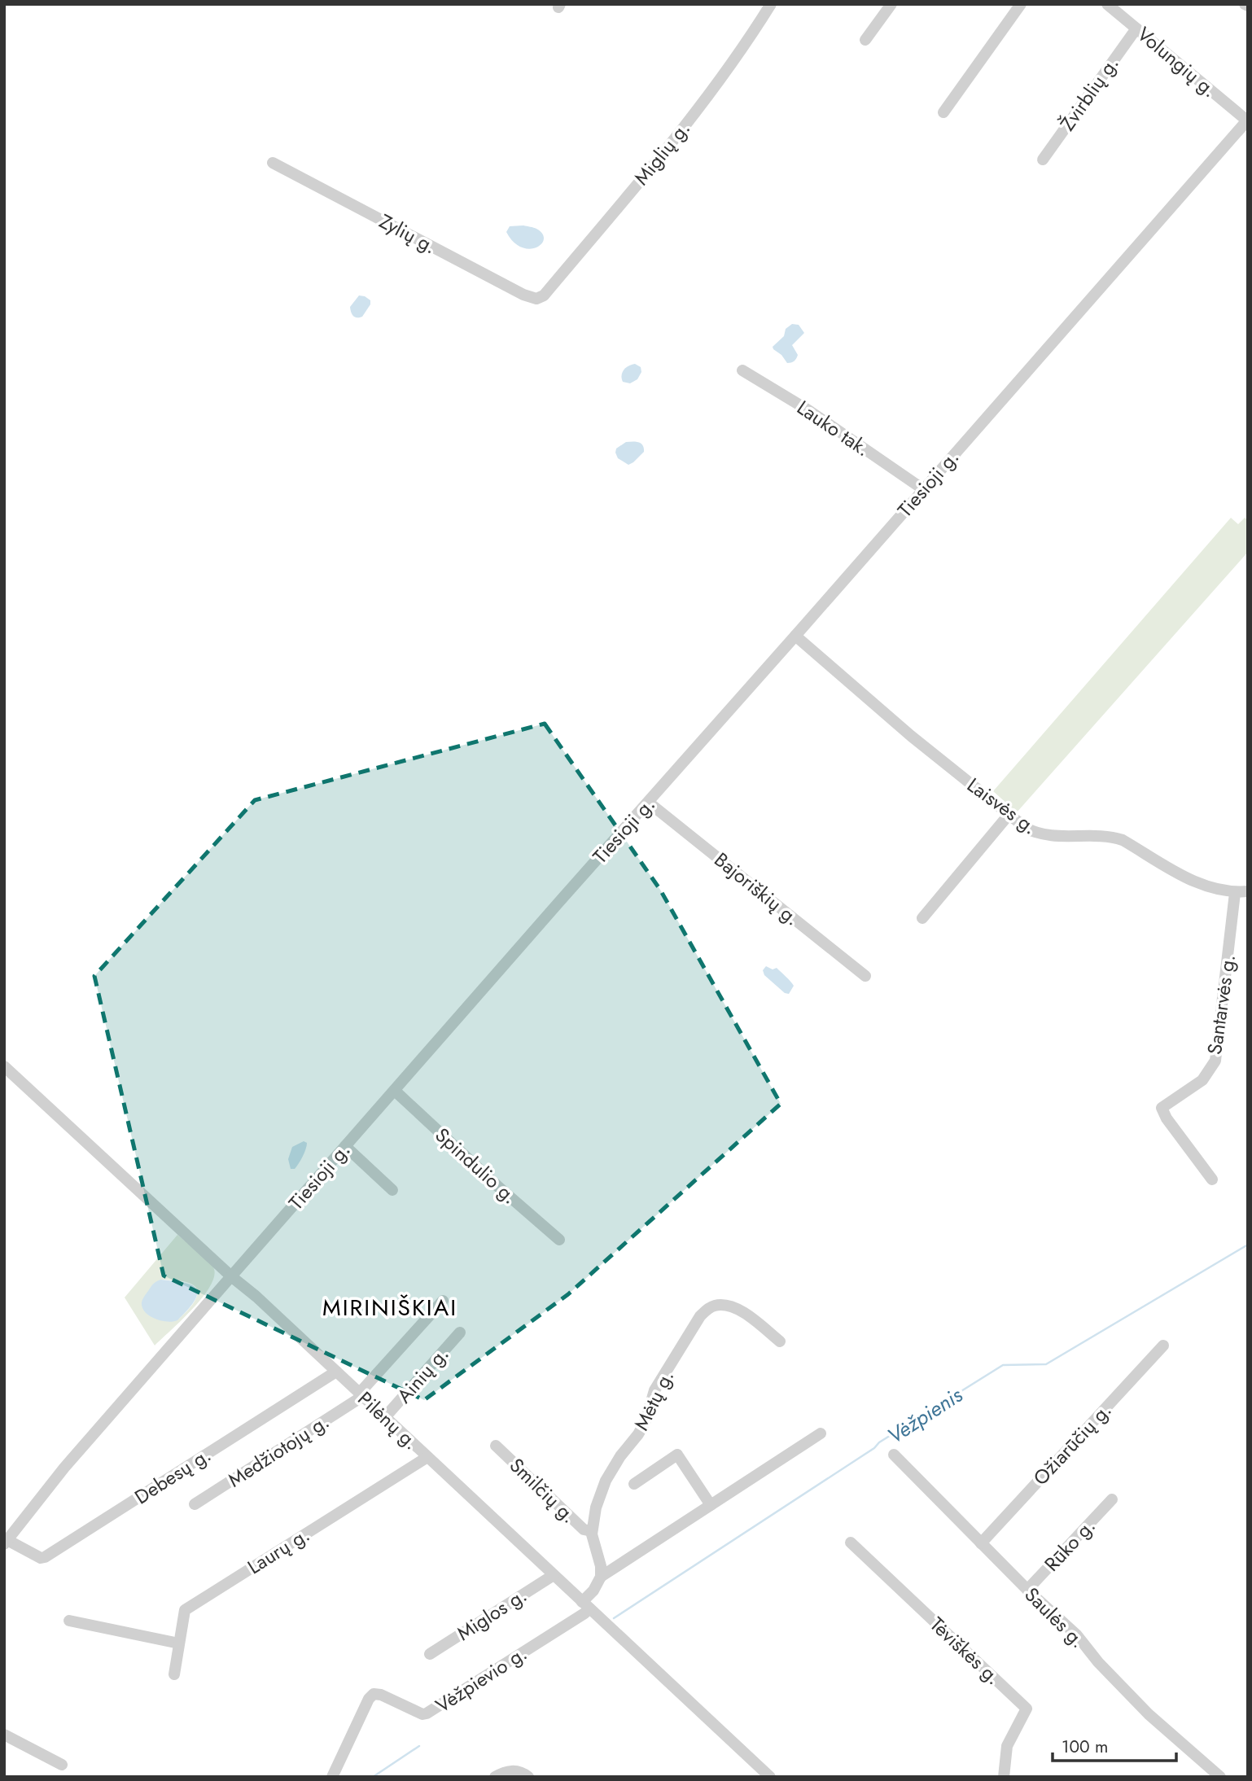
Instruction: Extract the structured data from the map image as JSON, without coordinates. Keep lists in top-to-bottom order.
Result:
{
  "streets": {
    "street": [
      "Volungių g.",
      "Žvirblių g.",
      "Miglių g.",
      "Zylių g.",
      "Lauko tak.",
      "Tiesioji g.",
      "Laisvės g.",
      "Bajoriškių g.",
      "Santarvės g.",
      "Spindulio g.",
      "Ainių g.",
      "Mėtų g.",
      "Pilėnų g.",
      "Ožiarūčių g.",
      "Medžiotojų g.",
      "Debesų g.",
      "Smilčių g.",
      "Rūko g.",
      "Laurų g.",
      "Miglos g.",
      "Saulės g.",
      "Tėviškės g.",
      "Vėžpievio g."
    ]
  },
  "crossings": [
    ["Volungių g.", "Žvirblių g."],
    ["Volungių g.", "Tiesioji g."],
    ["Miglių g.", "Zylių g."],
    ["Lauko tak.", "Tiesioji g."],
    ["Tiesioji g.", "Laisvės g."],
    ["Tiesioji g.", "Bajoriškių g."],
    ["Tiesioji g.", "Spindulio g."],
    ["Tiesioji g.", "Pilėnų g."],
    ["Tiesioji g.", "Debesų g."],
    ["Laisvės g.", "Santarvės g."],
    ["Ainių g.", "Pilėnų g."],
    ["Mėtų g.", "Smilčių g."],
    ["Pilėnų g.", "Medžiotojų g."],
    ["Pilėnų g.", "Debesų g."],
    ["Pilėnų g.", "Laurų g."],
    ["Pilėnų g.", "Miglos g."],
    ["Pilėnų g.", "Vėžpievio g."],
    ["Ožiarūčių g.", "Saulės g."],
    ["Rūko g.", "Saulės g."]
  ],
  "districts": ["MIRINIŠKIAI"],
  "water": ["Vėžpienis"],
  "scale_bar": "100 m"
}
